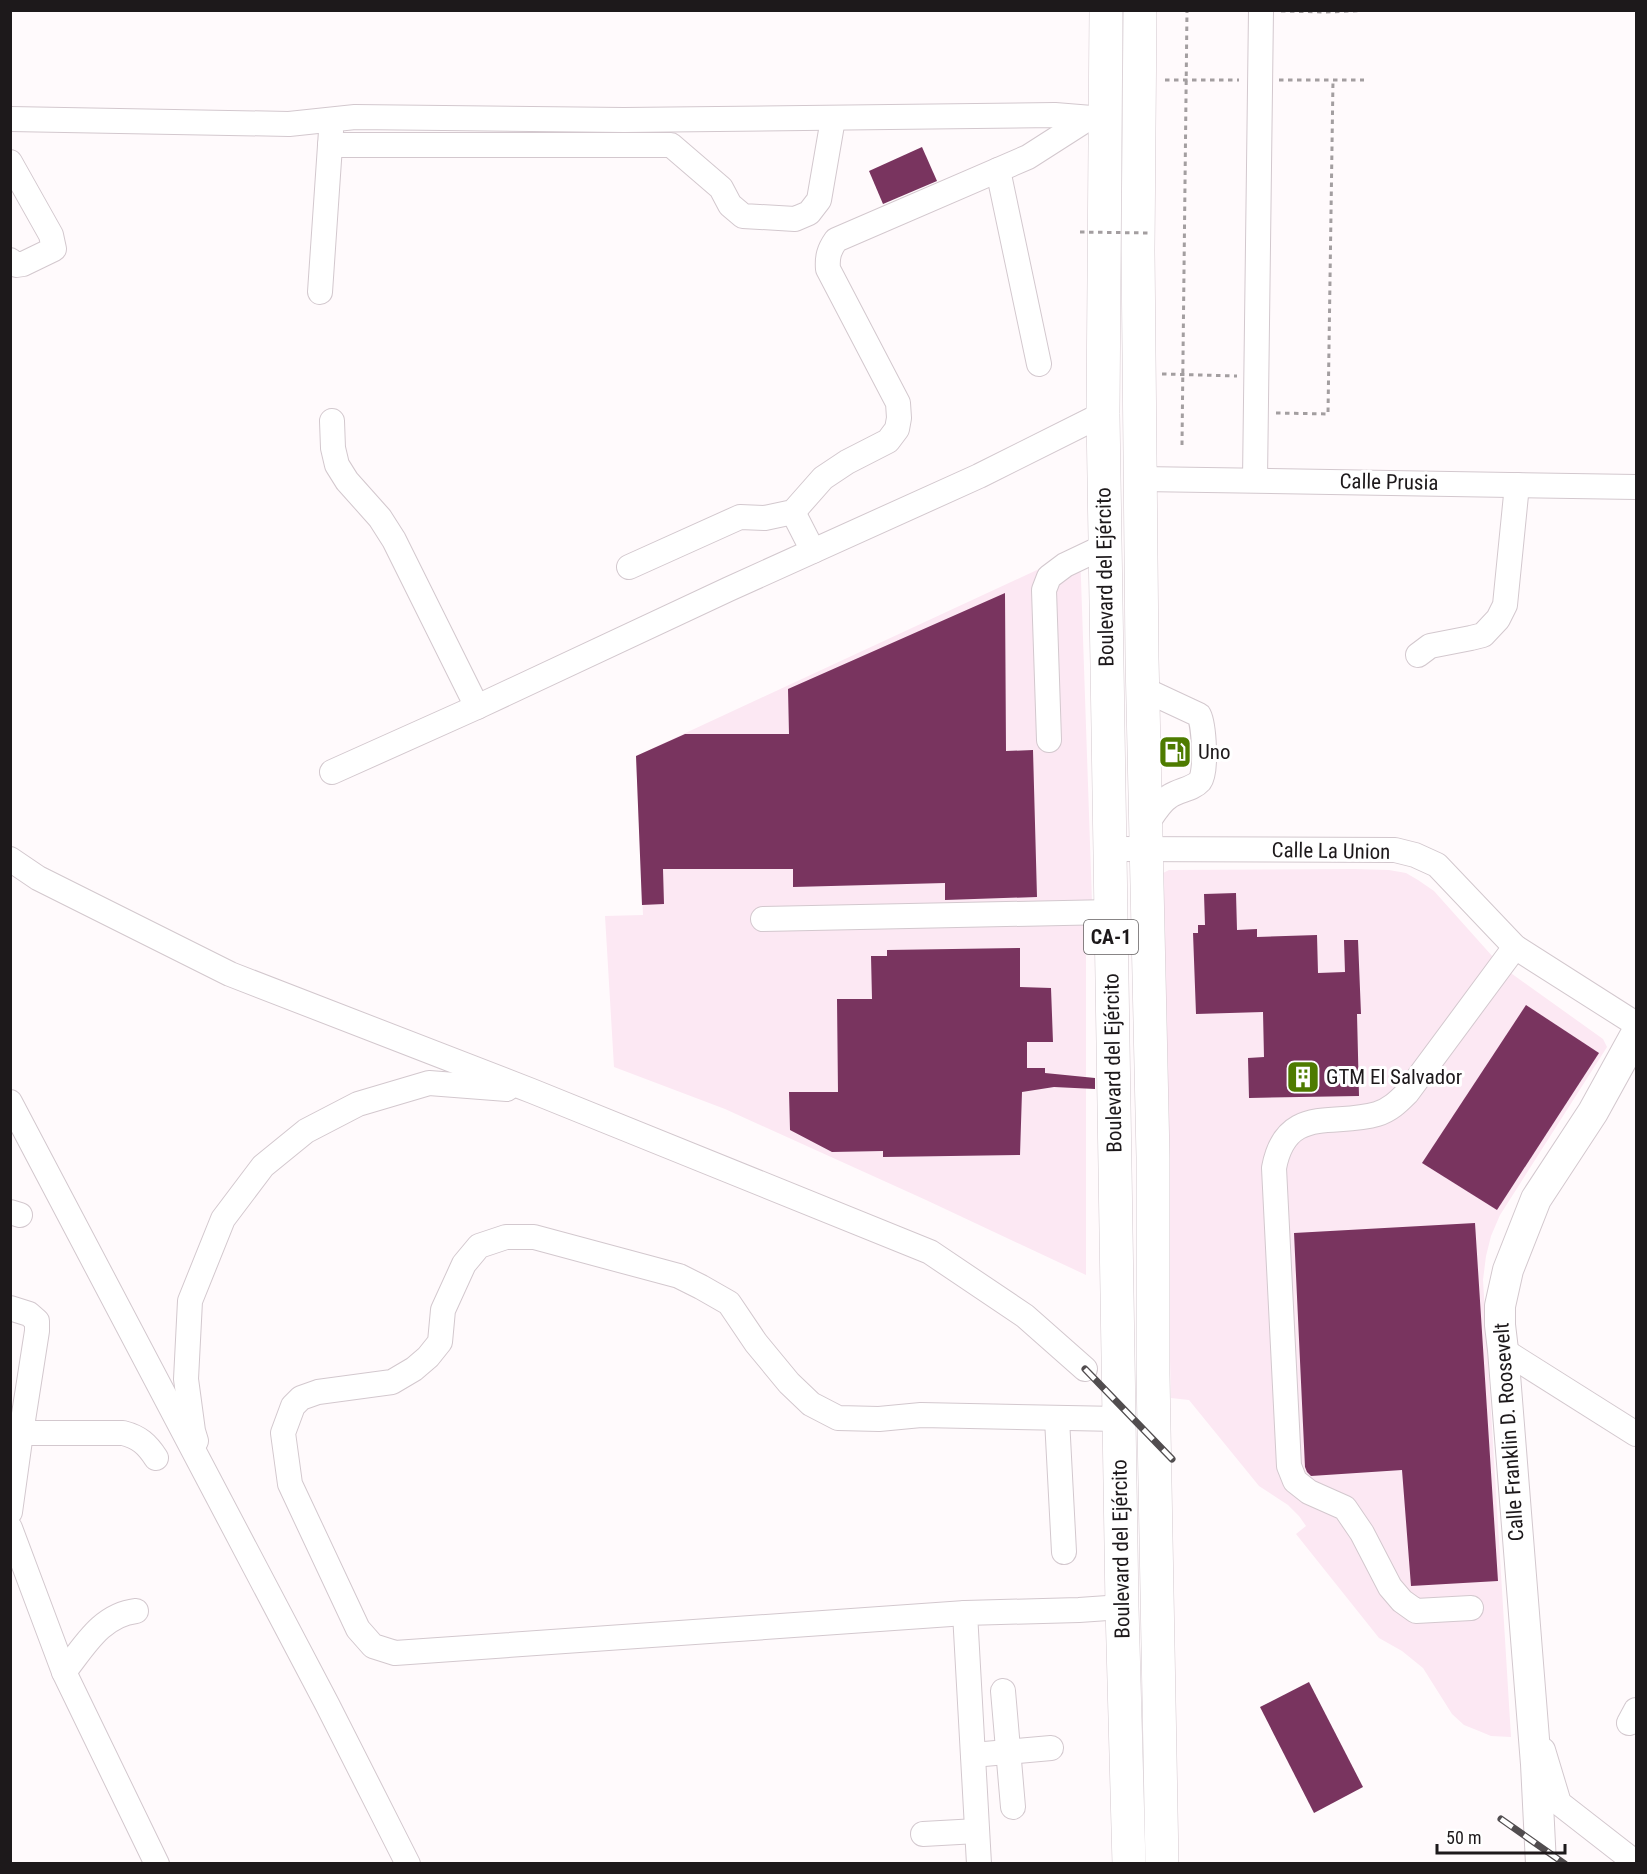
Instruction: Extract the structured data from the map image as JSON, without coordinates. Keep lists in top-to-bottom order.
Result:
{
  "streets": {
    "highway": ["Boulevard del Ejército", "CA-1"],
    "main road": ["Calle Franklin D. Roosevelt"],
    "street": ["Calle Prusia", "Calle La Union"]
  },
  "crossings": [
    ["Calle Prusia", "Boulevard del Ejército"],
    ["Boulevard del Ejército", "Calle La Union"]
  ],
  "places": {
    "fuel station": ["Uno"],
    "building": ["GTM El Salvador"]
  },
  "scale_bar": "50 m"
}
